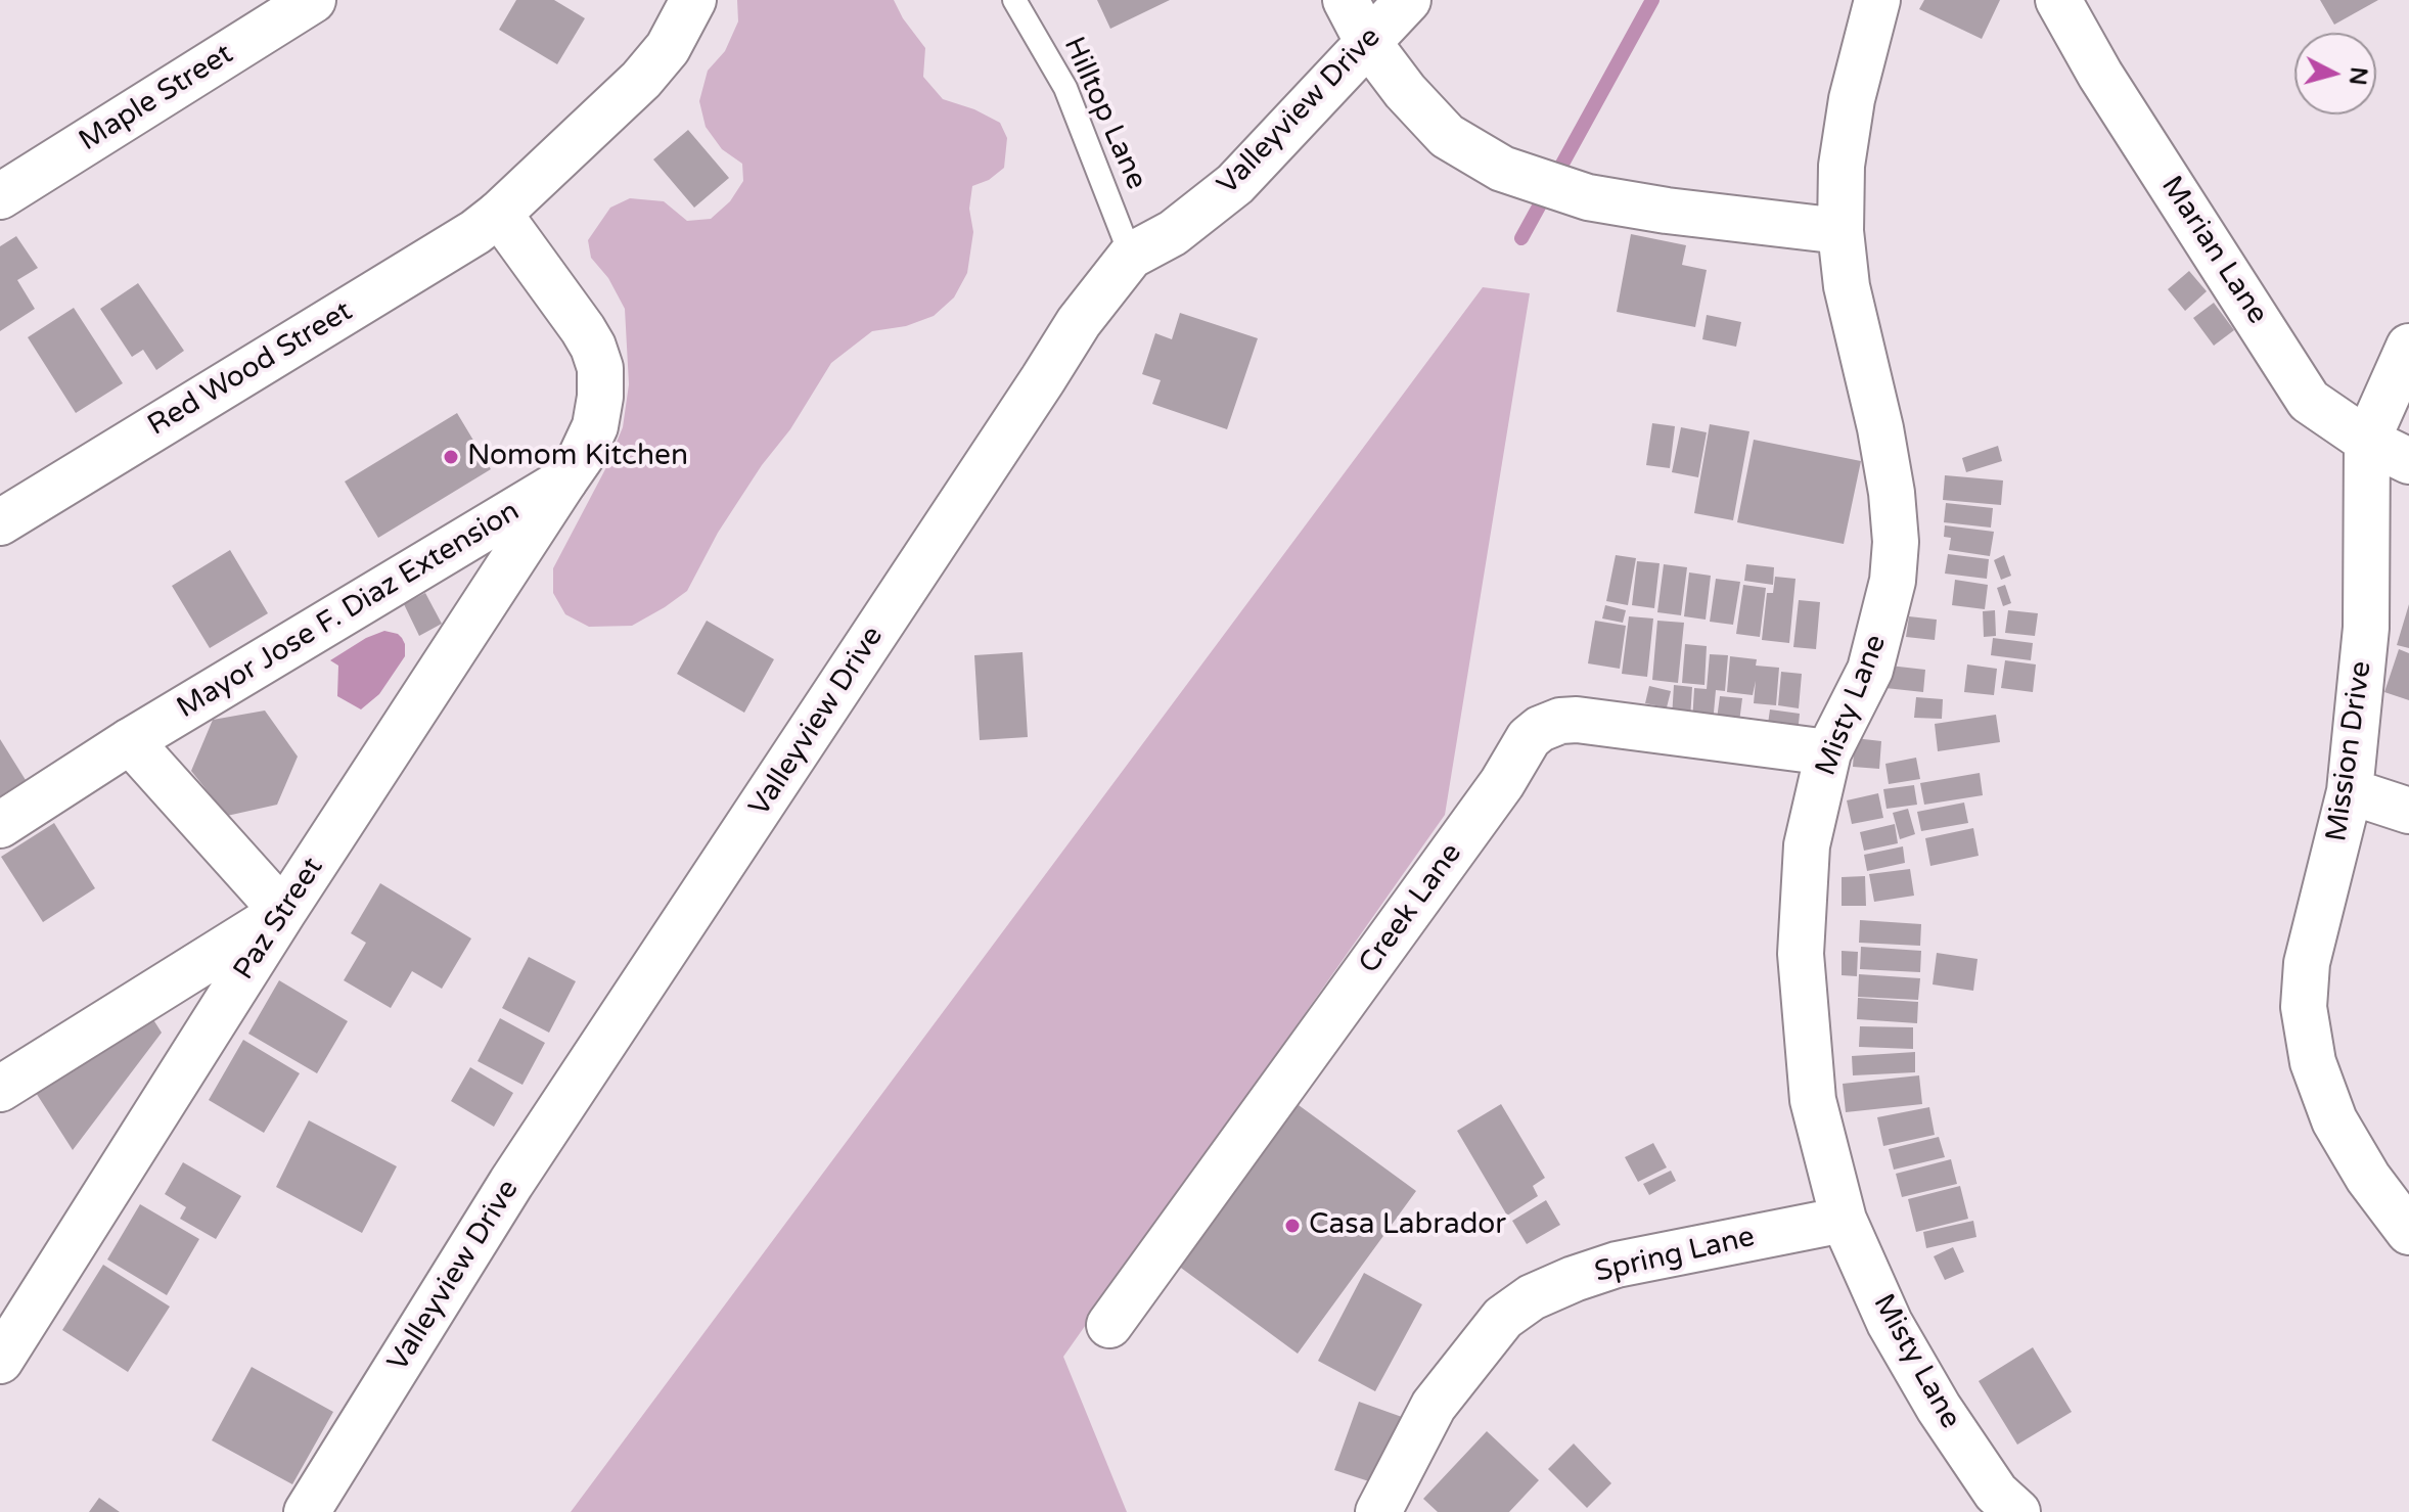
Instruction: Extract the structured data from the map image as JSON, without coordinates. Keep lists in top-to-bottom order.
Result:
{
  "streets": {
    "street": [
      "Maple Street",
      "Valleyview Drive",
      "Marian Lane",
      "Red Wood Street",
      "Mayor Jose F. Diaz Extension",
      "Misty Lane",
      "Mission Drive",
      "Creek Lane",
      "Paz Street",
      "Spring Lane"
    ],
    "lane": ["Hilltop Lane"]
  },
  "crossings": [
    ["Valleyview Drive", "Hilltop Lane"],
    ["Marian Lane", "Mission Drive"],
    ["Red Wood Street", "Mayor Jose F. Diaz Extension"],
    ["Mayor Jose F. Diaz Extension", "Paz Street"],
    ["Misty Lane", "Creek Lane"],
    ["Misty Lane", "Spring Lane"]
  ],
  "places": ["Nomom Kitchen", "Casa Labrador"],
  "north": "right"
}
